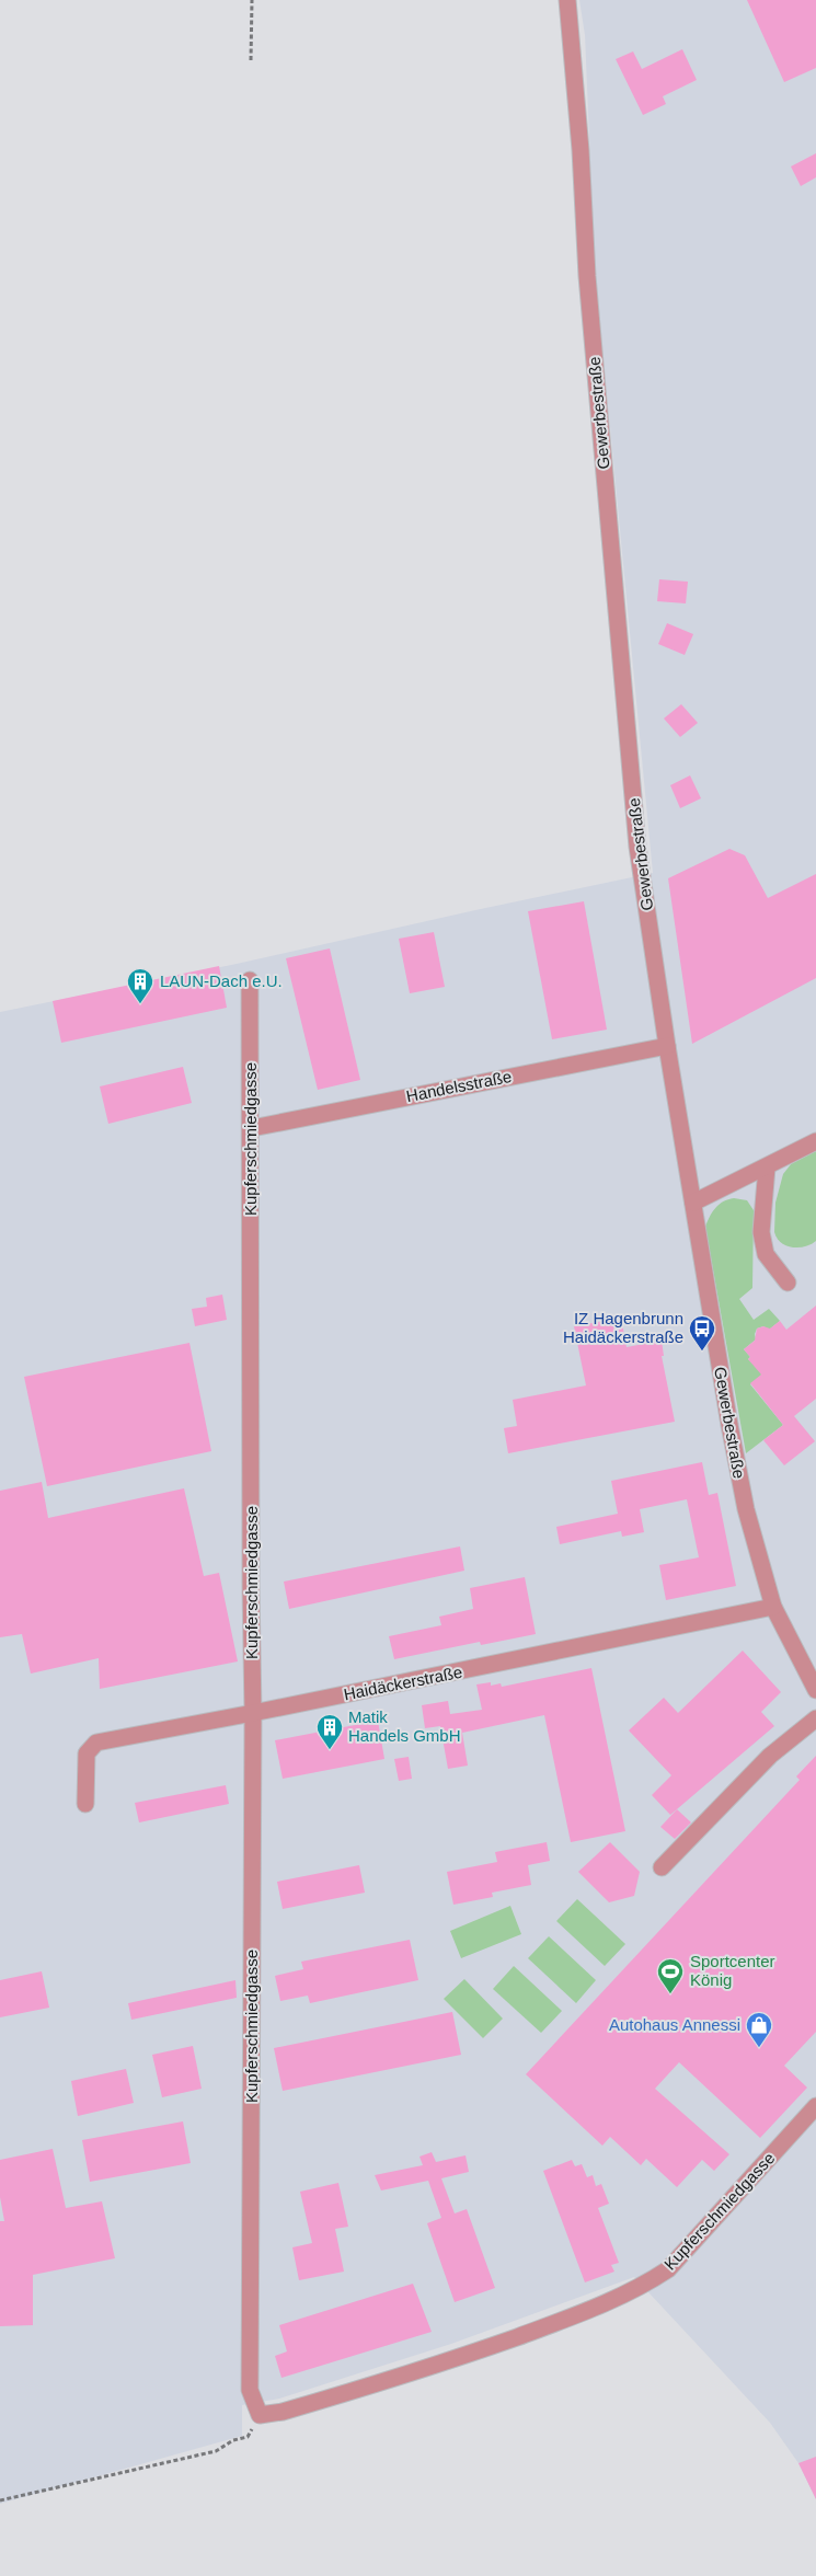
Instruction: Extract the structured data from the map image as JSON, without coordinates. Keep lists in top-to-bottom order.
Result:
{
  "streets": {
    "street": [
      "Gewerbestraße",
      "Handelsstraße",
      "Kupferschmiedgasse",
      "Haidäckerstraße"
    ]
  },
  "crossings": [
    ["Gewerbestraße", "Handelsstraße"],
    ["Gewerbestraße", "Haidäckerstraße"],
    ["Handelsstraße", "Kupferschmiedgasse"],
    ["Kupferschmiedgasse", "Haidäckerstraße"]
  ],
  "places": {
    "building": ["LAUN-Dach e.U.", "Matik Handels GmbH"],
    "bus stop": ["IZ Hagenbrunn Haidäckerstraße"],
    "sports": ["Sportcenter König"],
    "shop": ["Autohaus Annessi"]
  }
}
